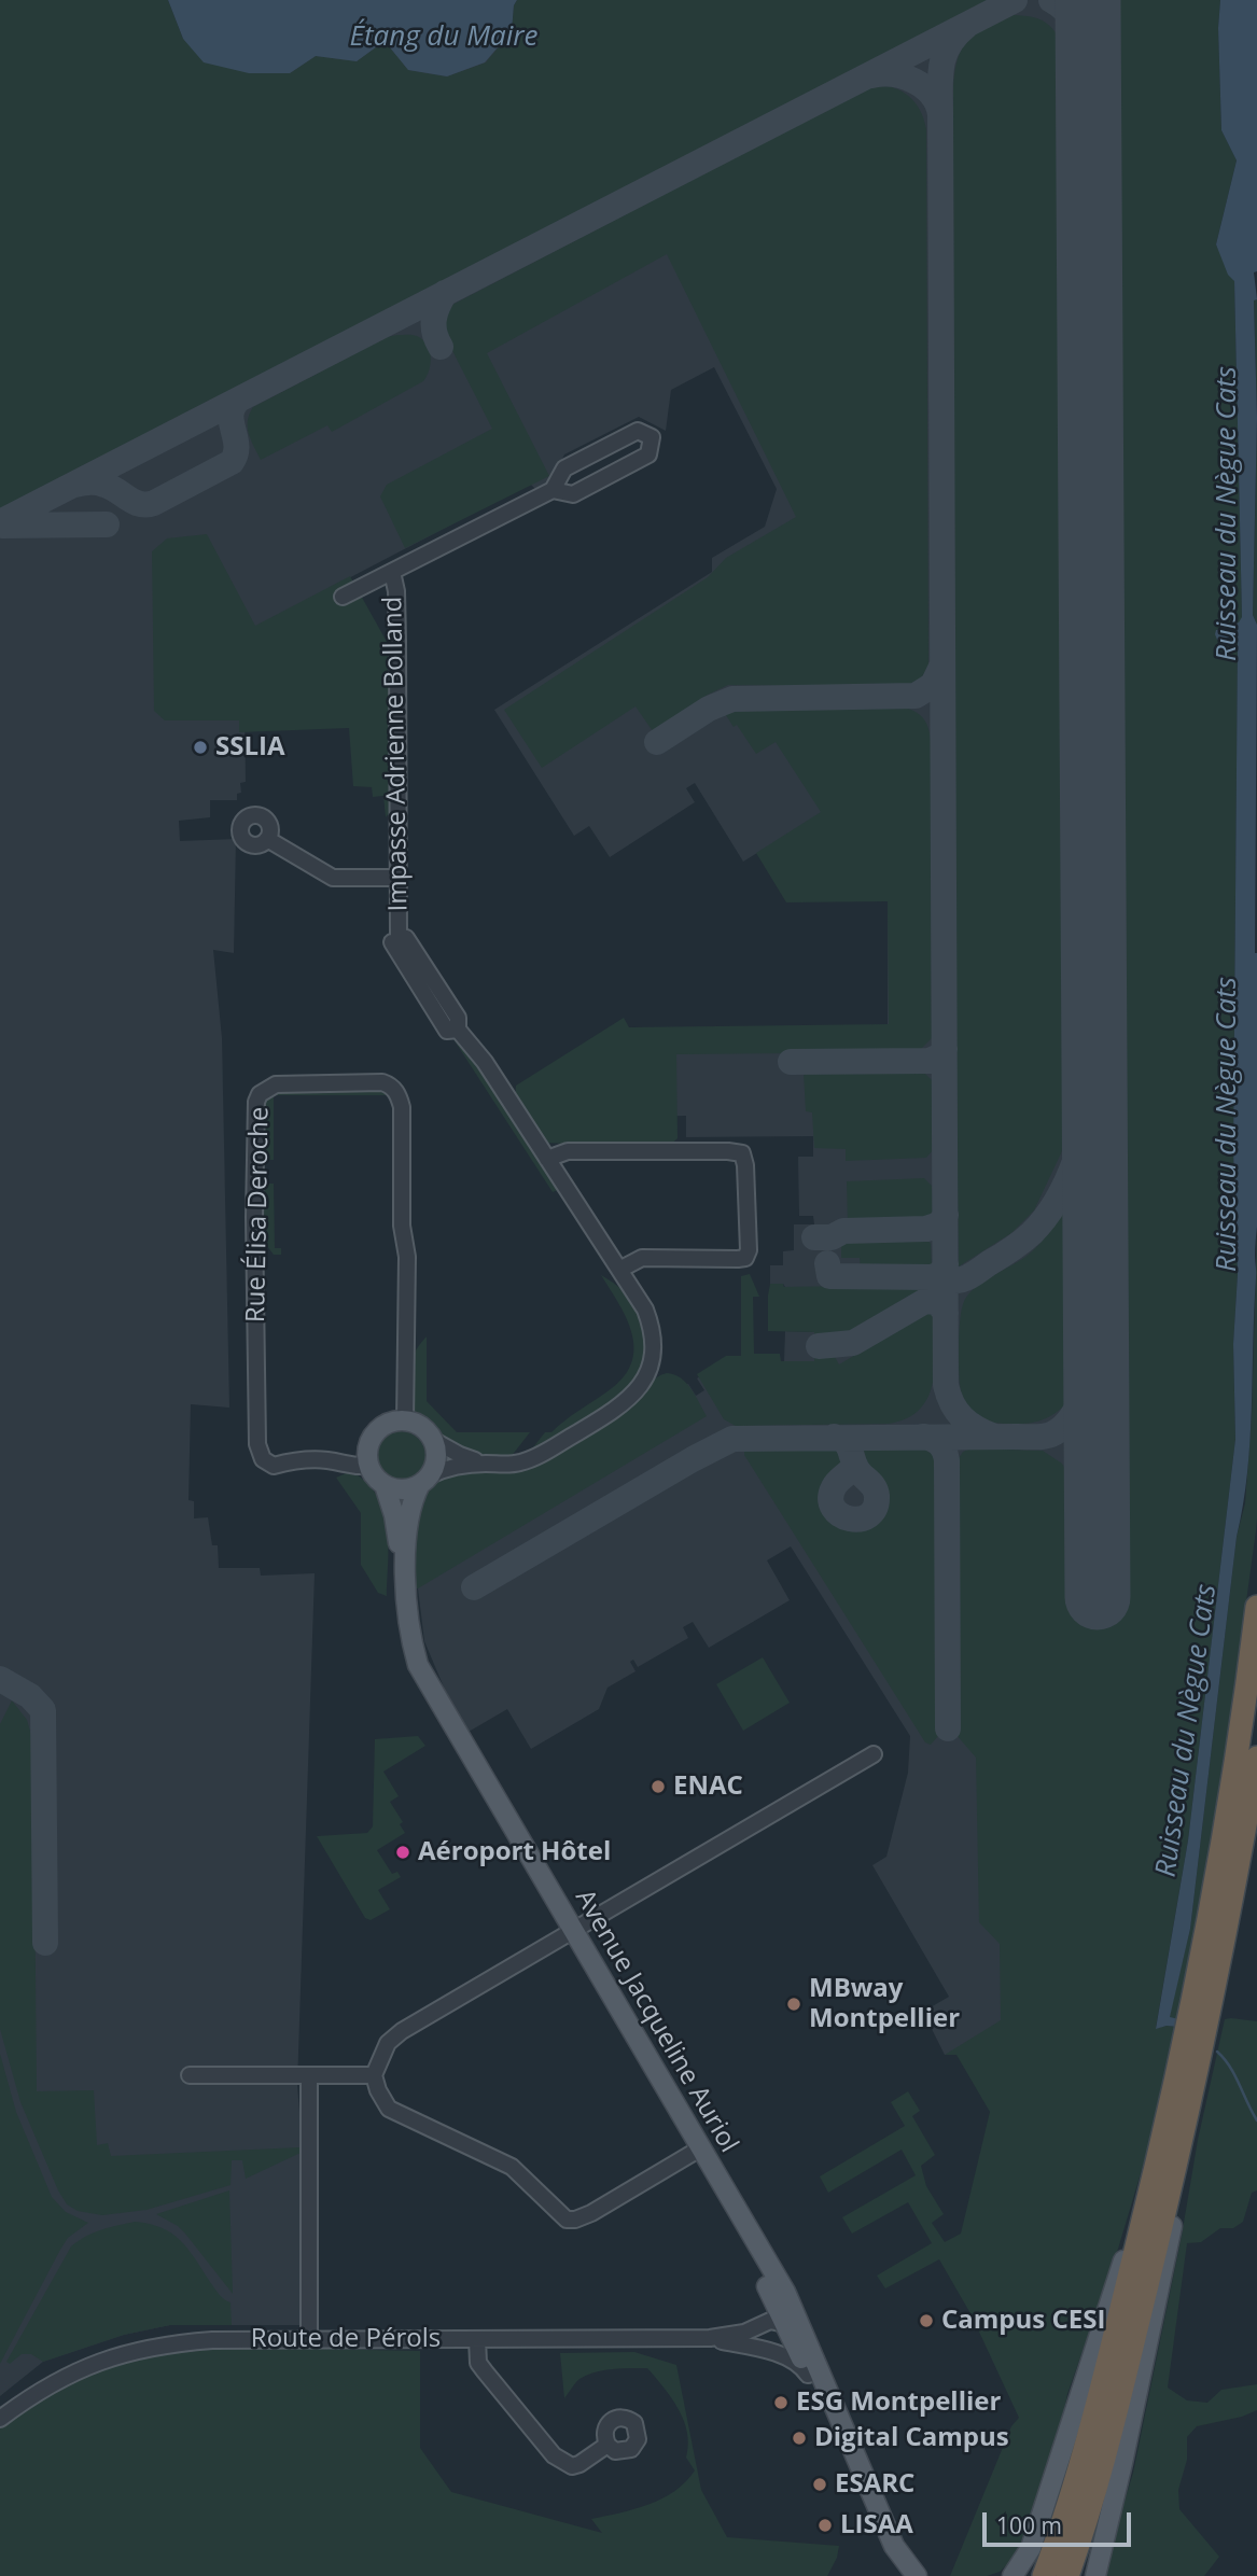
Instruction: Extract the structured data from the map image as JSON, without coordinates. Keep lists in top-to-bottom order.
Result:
{
  "streets": {
    "main road": ["Avenue Jacqueline Auriol"],
    "street": ["Impasse Adrienne Bolland", "Rue Élisa Deroche", "Route de Pérols"]
  },
  "crossings": [
    ["Rue Élisa Deroche", "Avenue Jacqueline Auriol"],
    ["Avenue Jacqueline Auriol", "Route de Pérols"]
  ],
  "water": ["Étang du Maire", "Ruisseau du Nègue Cats"],
  "places": [
    "SSLIA",
    "ENAC",
    "Aéroport Hôtel",
    "MBway Montpellier",
    "Campus CESI",
    "ESG Montpellier",
    "Digital Campus",
    "ESARC",
    "LISAA"
  ],
  "scale_bar": "100 m"
}
